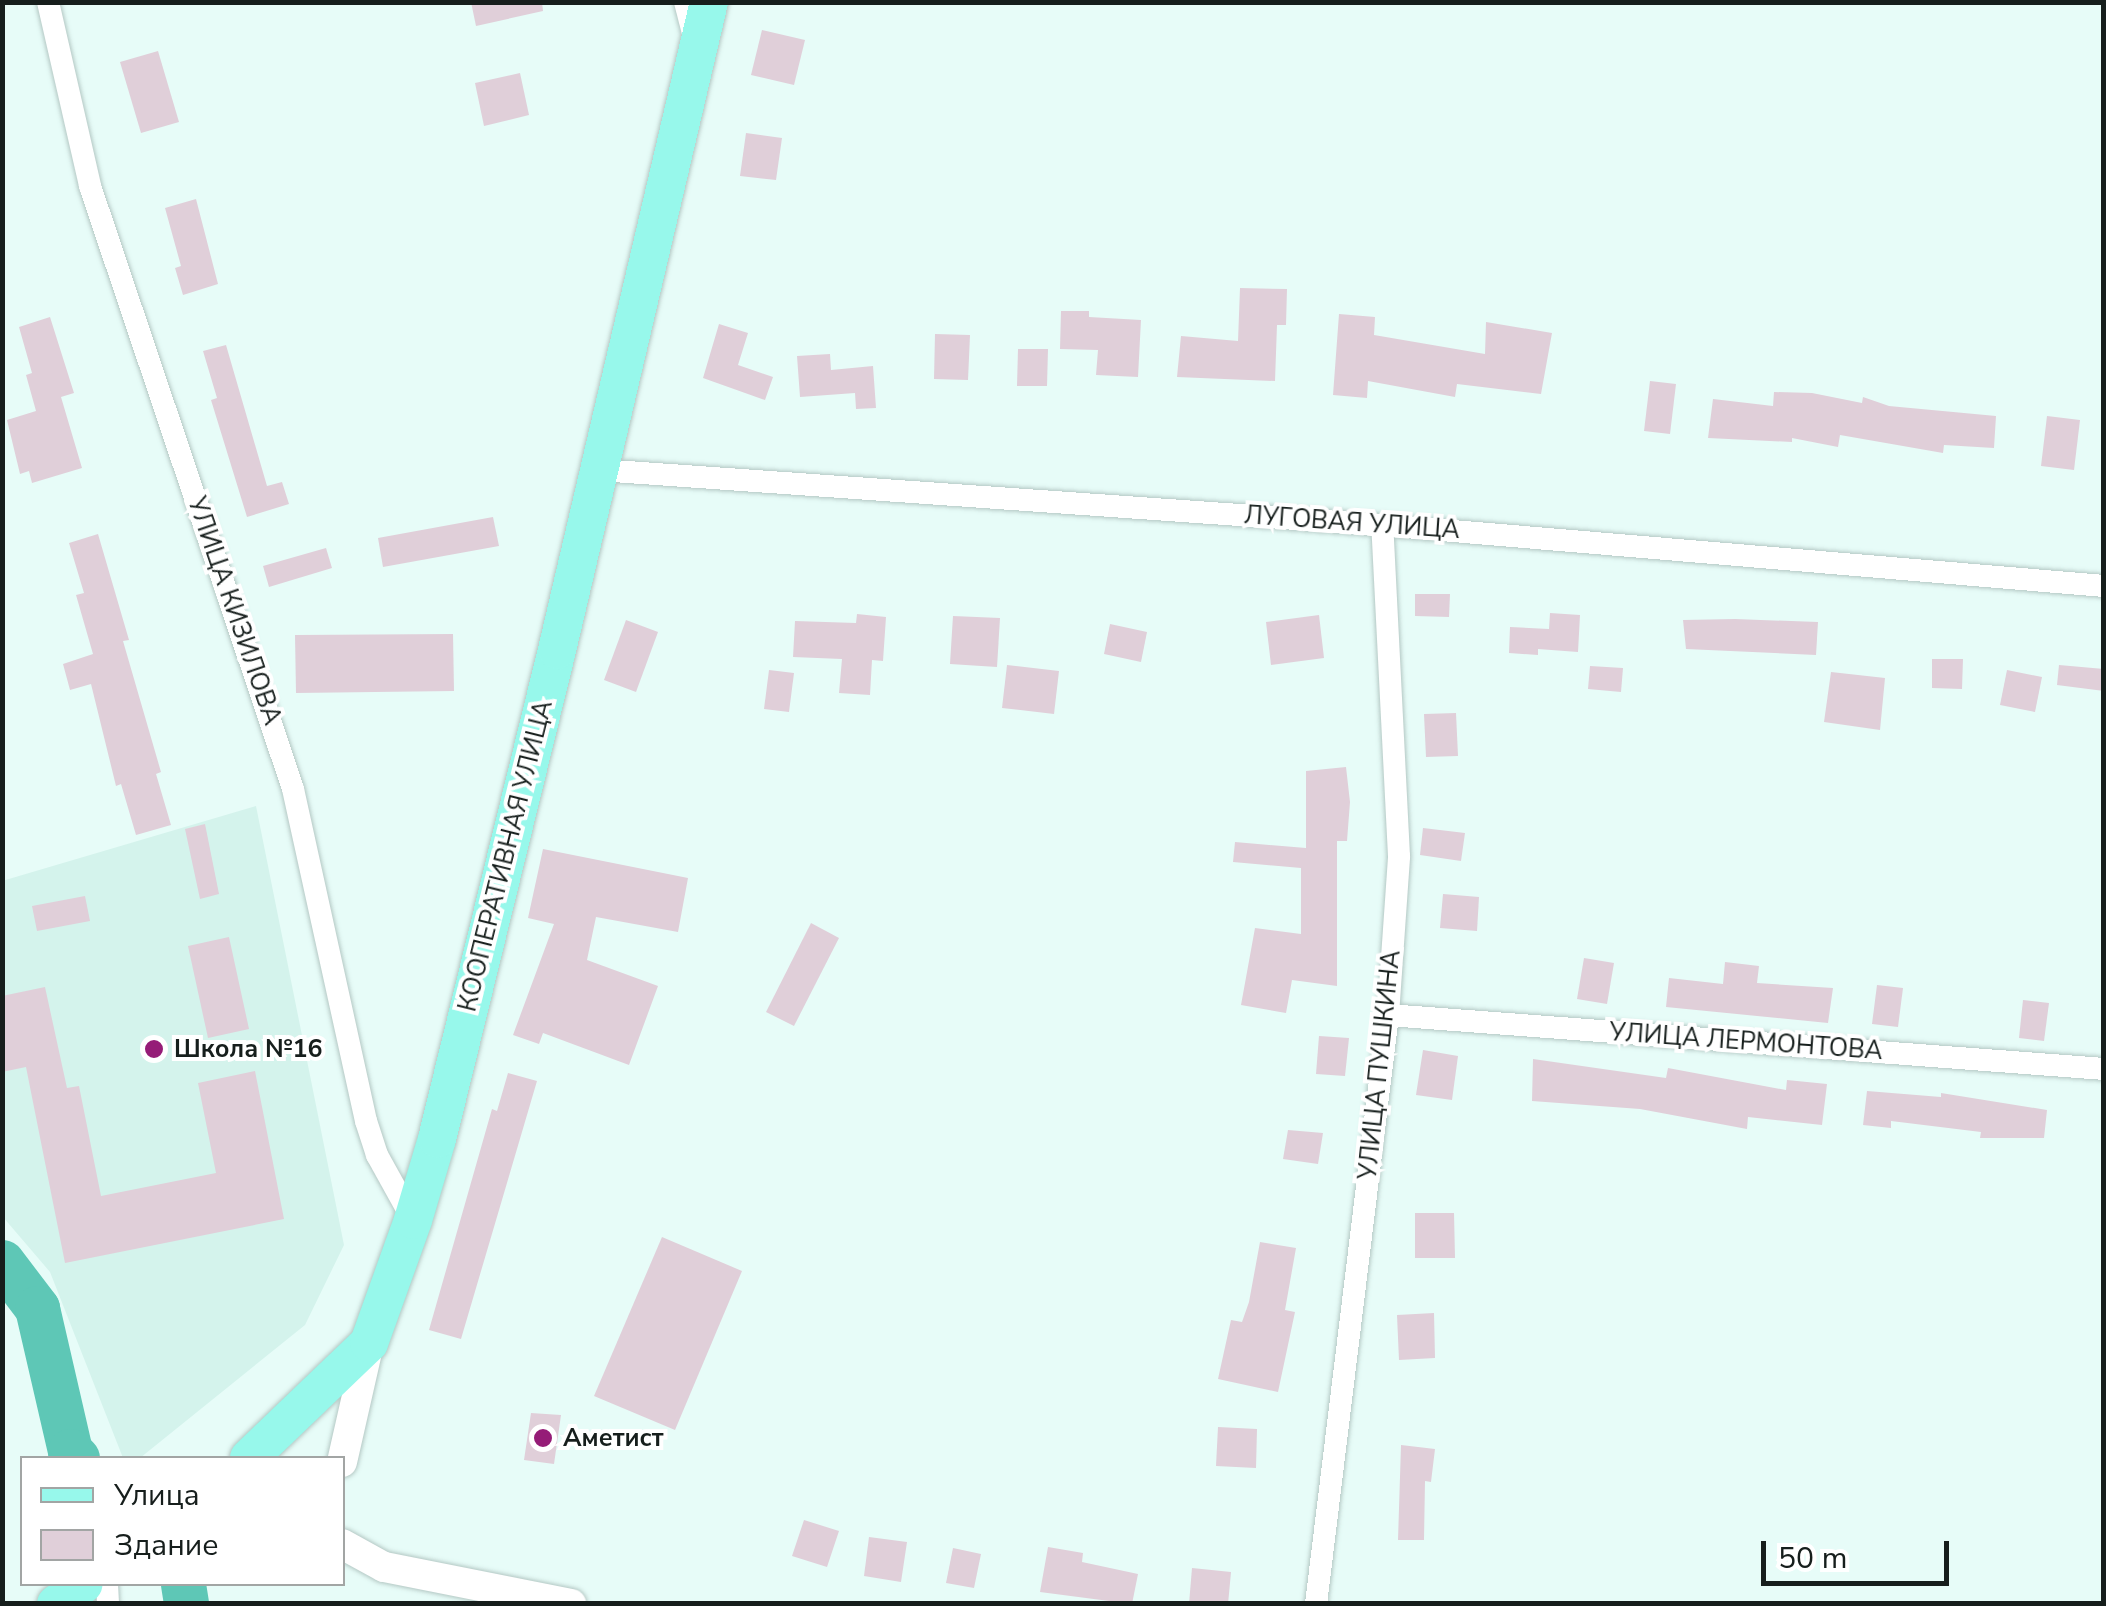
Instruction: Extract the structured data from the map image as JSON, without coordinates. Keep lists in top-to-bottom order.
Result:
{
  "streets": {
    "main road": ["КООПЕРАТИВНАЯ УЛИЦА"],
    "street": [
      "ЛУГОВАЯ УЛИЦА",
      "УЛИЦА КИЗИЛОВА",
      "УЛИЦА ЛЕРМОНТОВА",
      "УЛИЦА ПУШКИНА"
    ]
  },
  "crossings": [
    ["ЛУГОВАЯ УЛИЦА", "КООПЕРАТИВНАЯ УЛИЦА"],
    ["ЛУГОВАЯ УЛИЦА", "УЛИЦА ПУШКИНА"],
    ["УЛИЦА КИЗИЛОВА", "КООПЕРАТИВНАЯ УЛИЦА"],
    ["УЛИЦА ЛЕРМОНТОВА", "УЛИЦА ПУШКИНА"]
  ],
  "places": ["Школа №16", "Аметист"],
  "legend": ["Улица", "Здание"],
  "scale_bar": "50 m"
}
